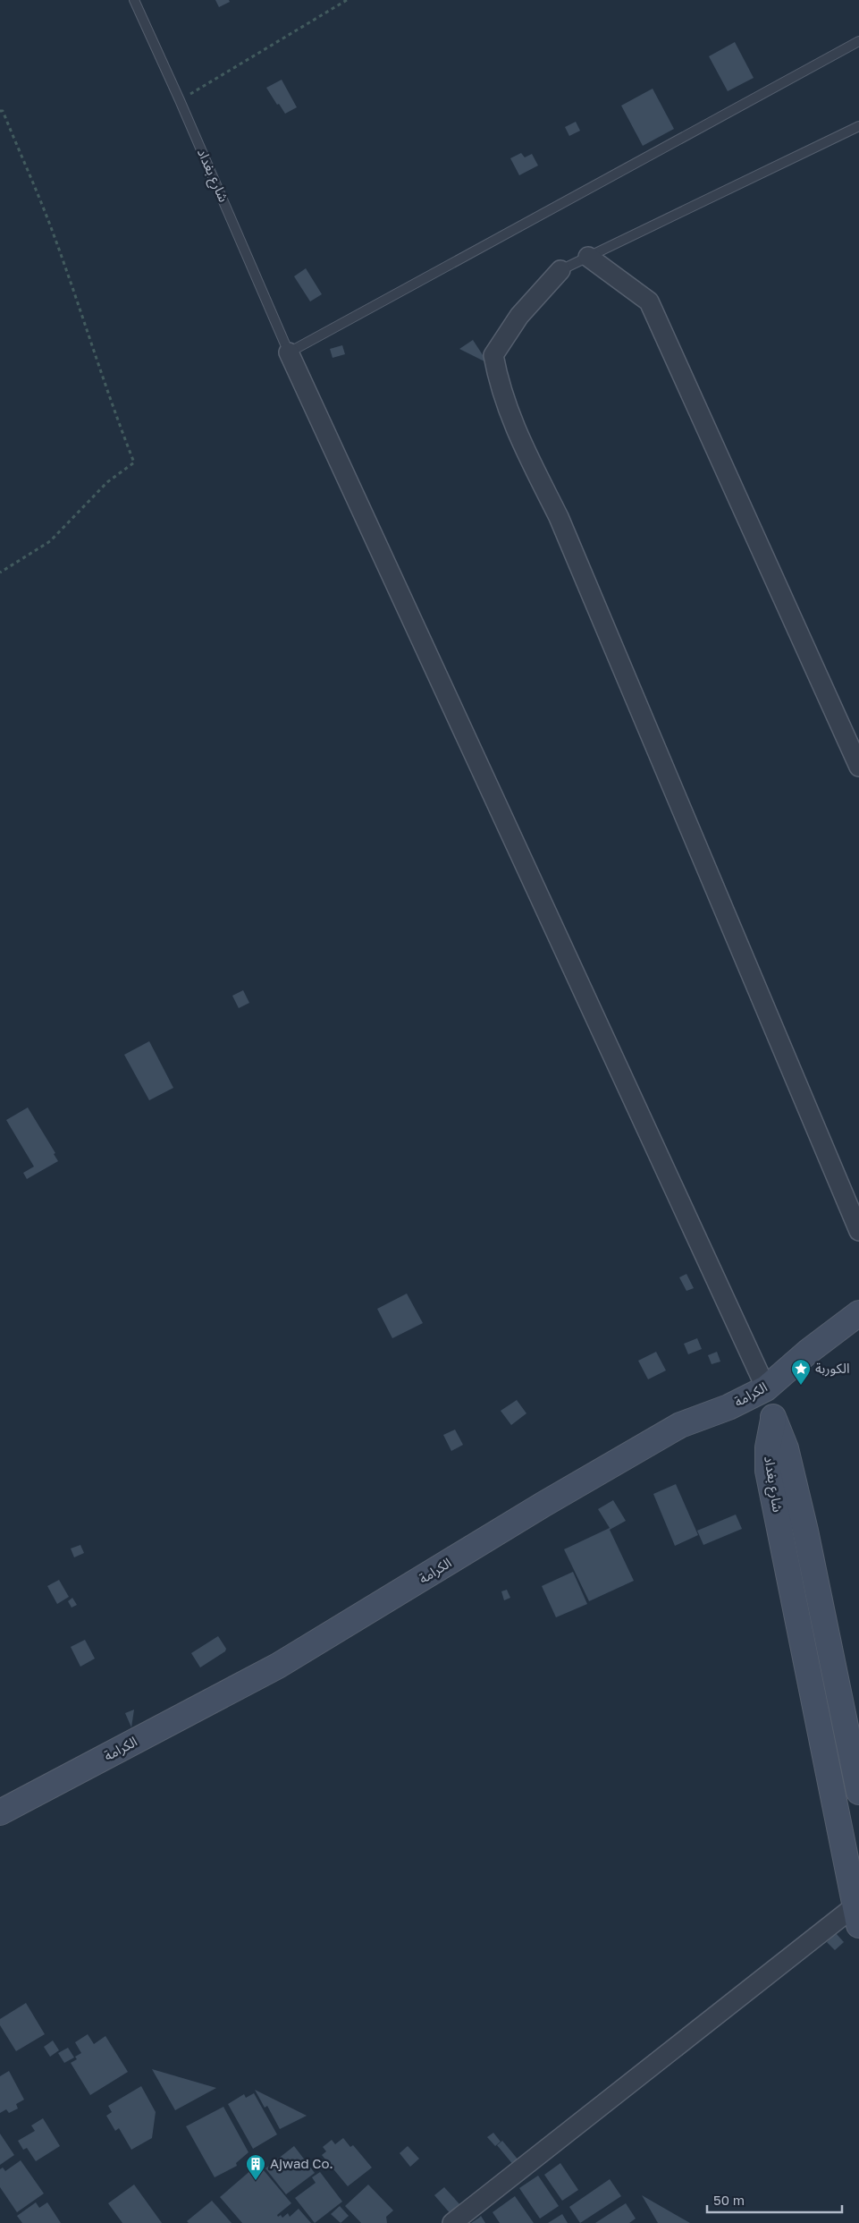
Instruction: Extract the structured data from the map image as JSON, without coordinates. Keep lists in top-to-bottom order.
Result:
{
  "streets": {
    "main road": ["شارع بغداد", "الكرامة"]
  },
  "places": {
    "place": ["الكوربة"],
    "building": ["Ajwad Co."]
  },
  "scale_bar": "50 m"
}
